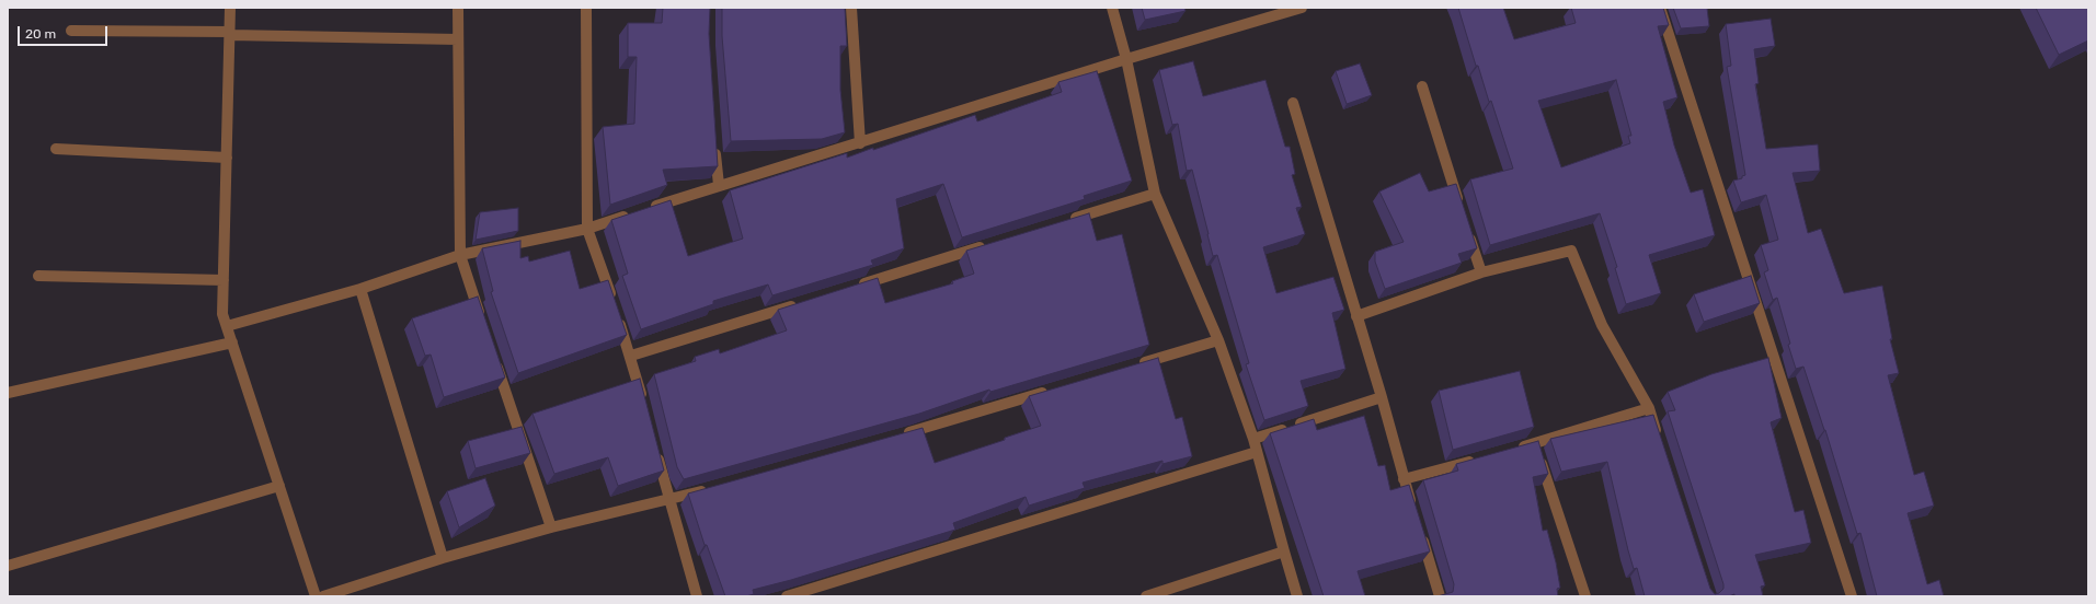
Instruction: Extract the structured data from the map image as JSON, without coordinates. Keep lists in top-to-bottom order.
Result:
{
  "scale_bar": "20 m"
}
